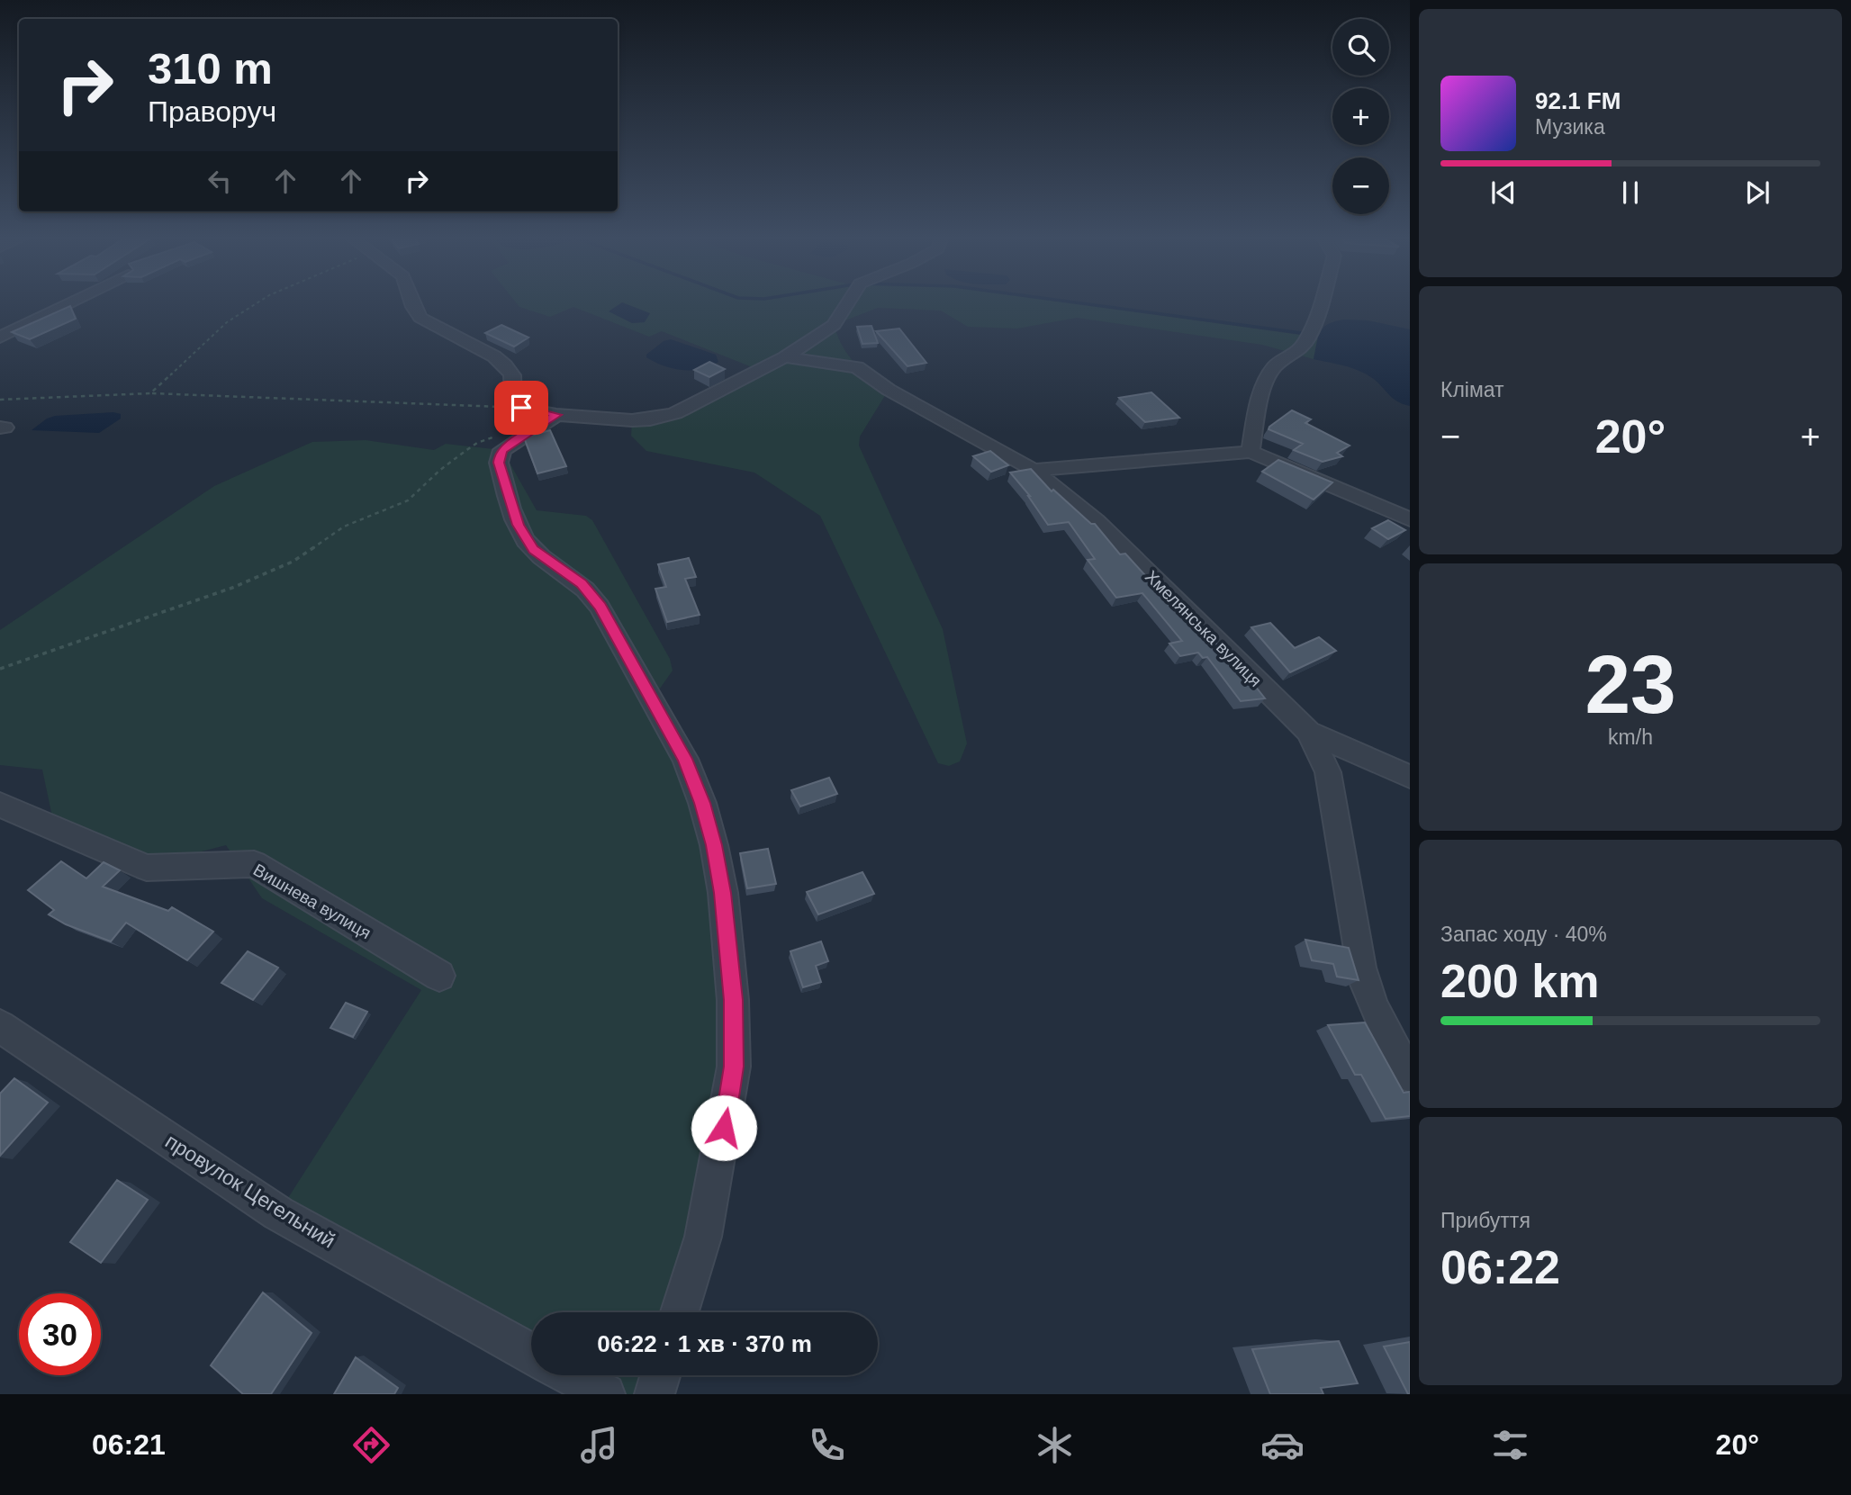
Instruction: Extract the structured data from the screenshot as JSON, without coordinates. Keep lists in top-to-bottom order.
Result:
{
  "streets": {
    "street": ["Хмелянська вулиця", "Вишнева вулиця", "провулок Цегельний"]
  },
  "page": {
    "map_buttons": ["+", "−"],
    "turn": ["310 m", "Праворуч"],
    "song": ["92.1 FM", "Музика"],
    "tile": [
      "Клімат",
      ["23", "km/h"],
      ["Запас ходу · 40%", "200 km"],
      ["Прибуття", "06:22"]
    ],
    "heat": ["−", "20°", "+"],
    "limit": "30",
    "trip": "06:22 · 1 хв · 370 m",
    "tabs": ["06:21", "20°"]
  }
}
